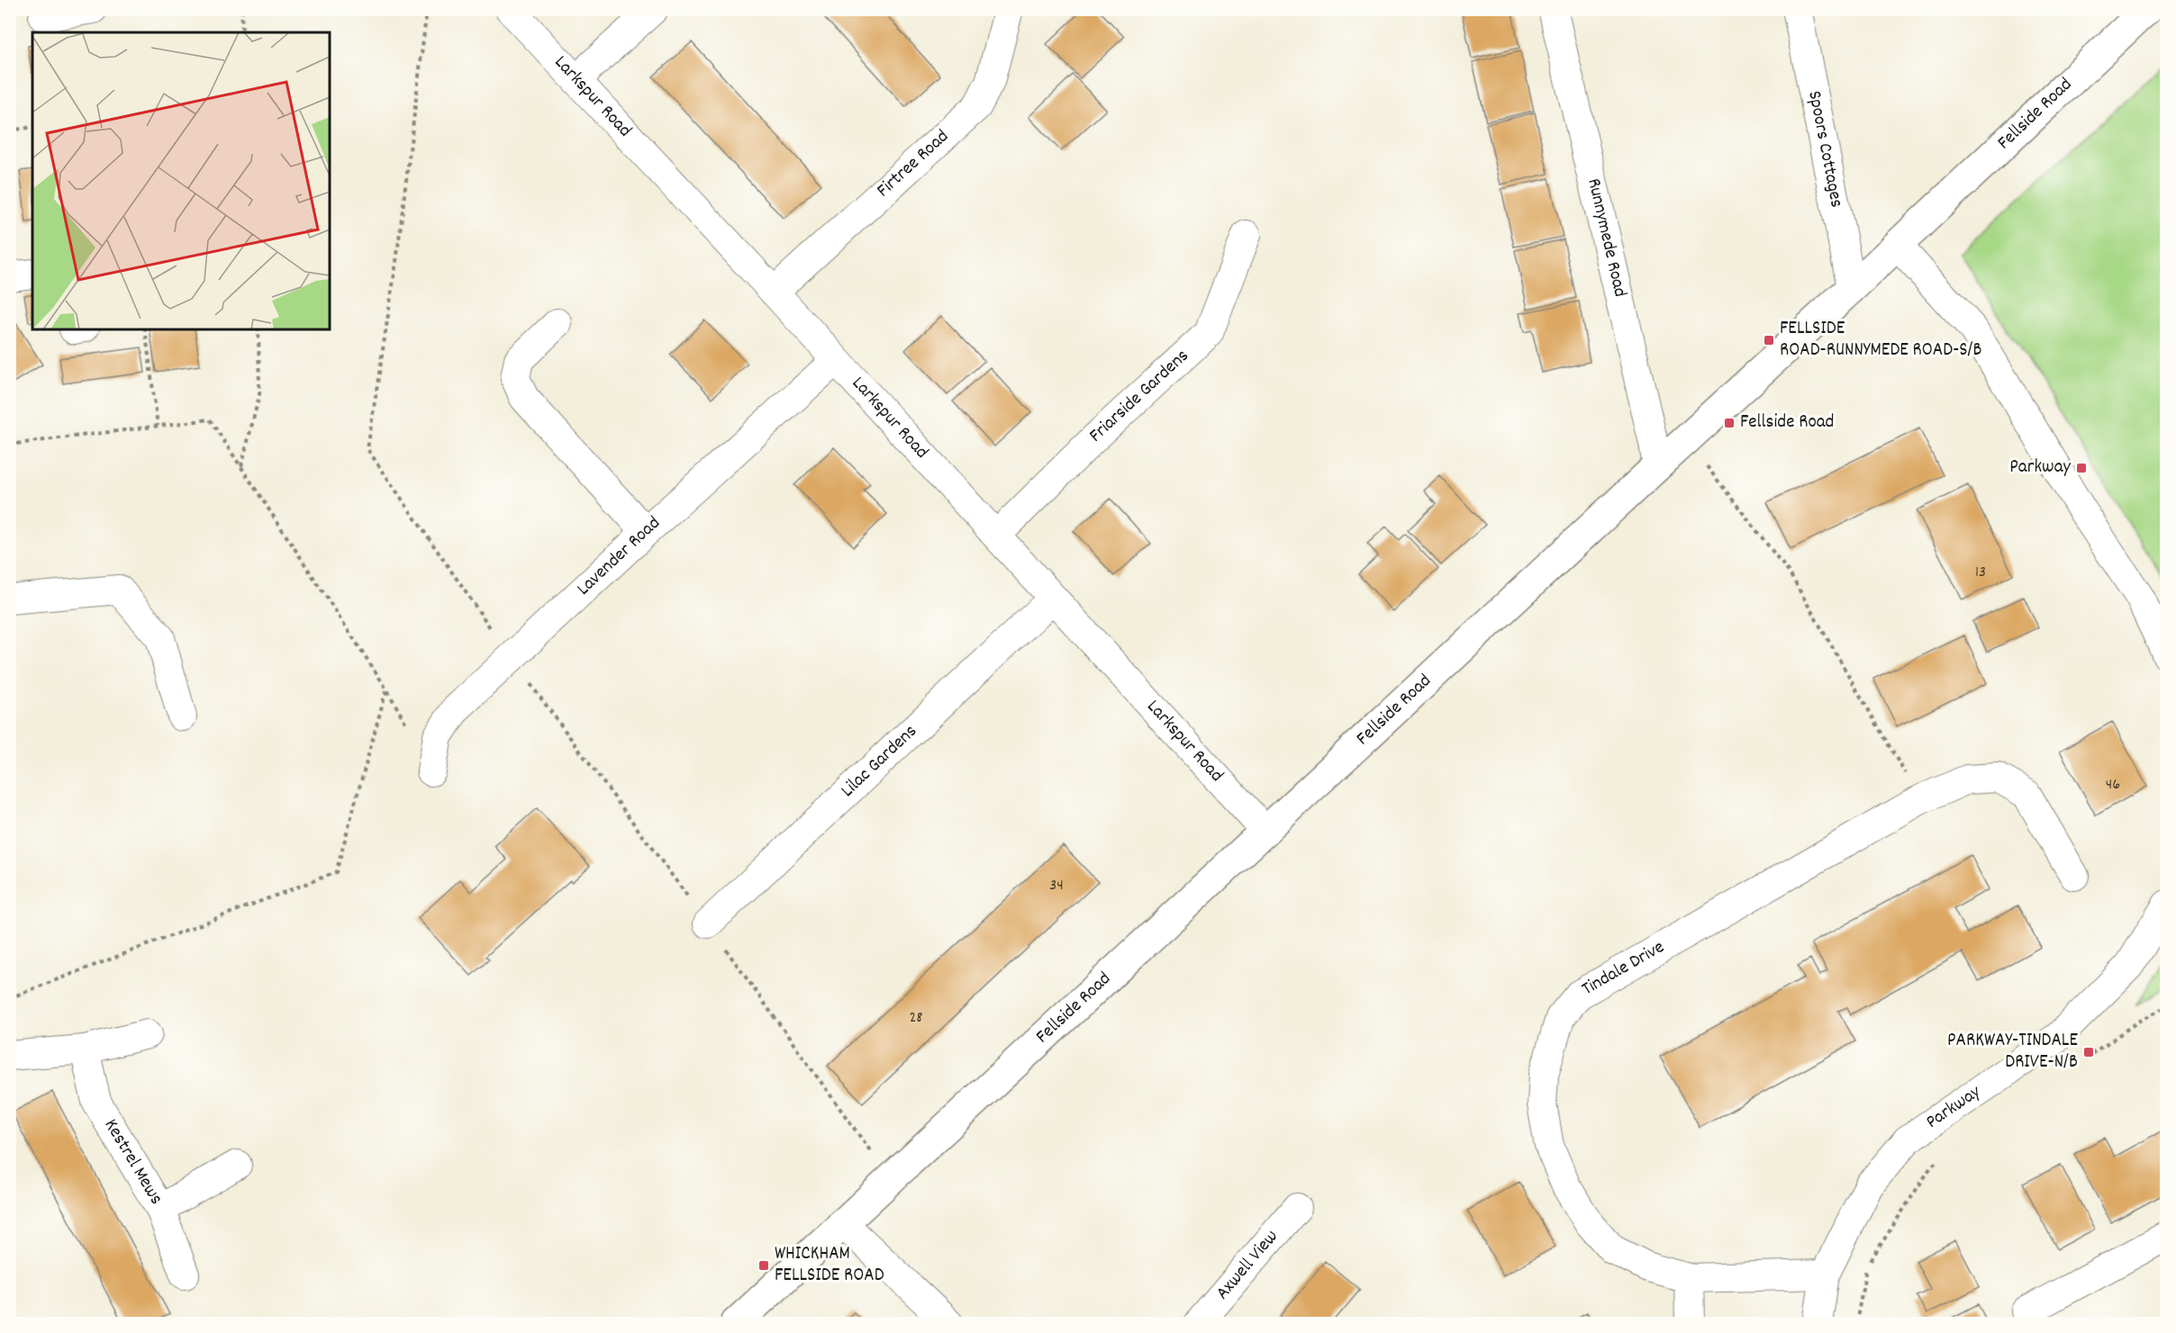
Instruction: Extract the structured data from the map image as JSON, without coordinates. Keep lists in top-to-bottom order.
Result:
{
  "streets": {
    "street": [
      "Larkspur Road",
      "Fellside Road",
      "Spoors Cottages",
      "Firtree Road",
      "Runnymede Road",
      "Friarside Gardens",
      "Lavender Road",
      "Lilac Gardens",
      "Tindale Drive",
      "Parkway",
      "Kestrel Mews",
      "Axwell View"
    ]
  },
  "crossings": [
    ["Larkspur Road", "Fellside Road"],
    ["Larkspur Road", "Firtree Road"],
    ["Larkspur Road", "Friarside Gardens"],
    ["Larkspur Road", "Lavender Road"],
    ["Larkspur Road", "Lilac Gardens"],
    ["Fellside Road", "Spoors Cottages"],
    ["Fellside Road", "Runnymede Road"],
    ["Tindale Drive", "Parkway"]
  ],
  "places": {
    "transit": [
      "FELLSIDE ROAD-RUNNYMEDE ROAD-S/B",
      "Fellside Road",
      "Parkway",
      "PARKWAY-TINDALE DRIVE-N/B",
      "WHICKHAM FELLSIDE ROAD"
    ]
  },
  "house_numbers": [
    "13",
    "46",
    "34",
    "28"
  ]
}
